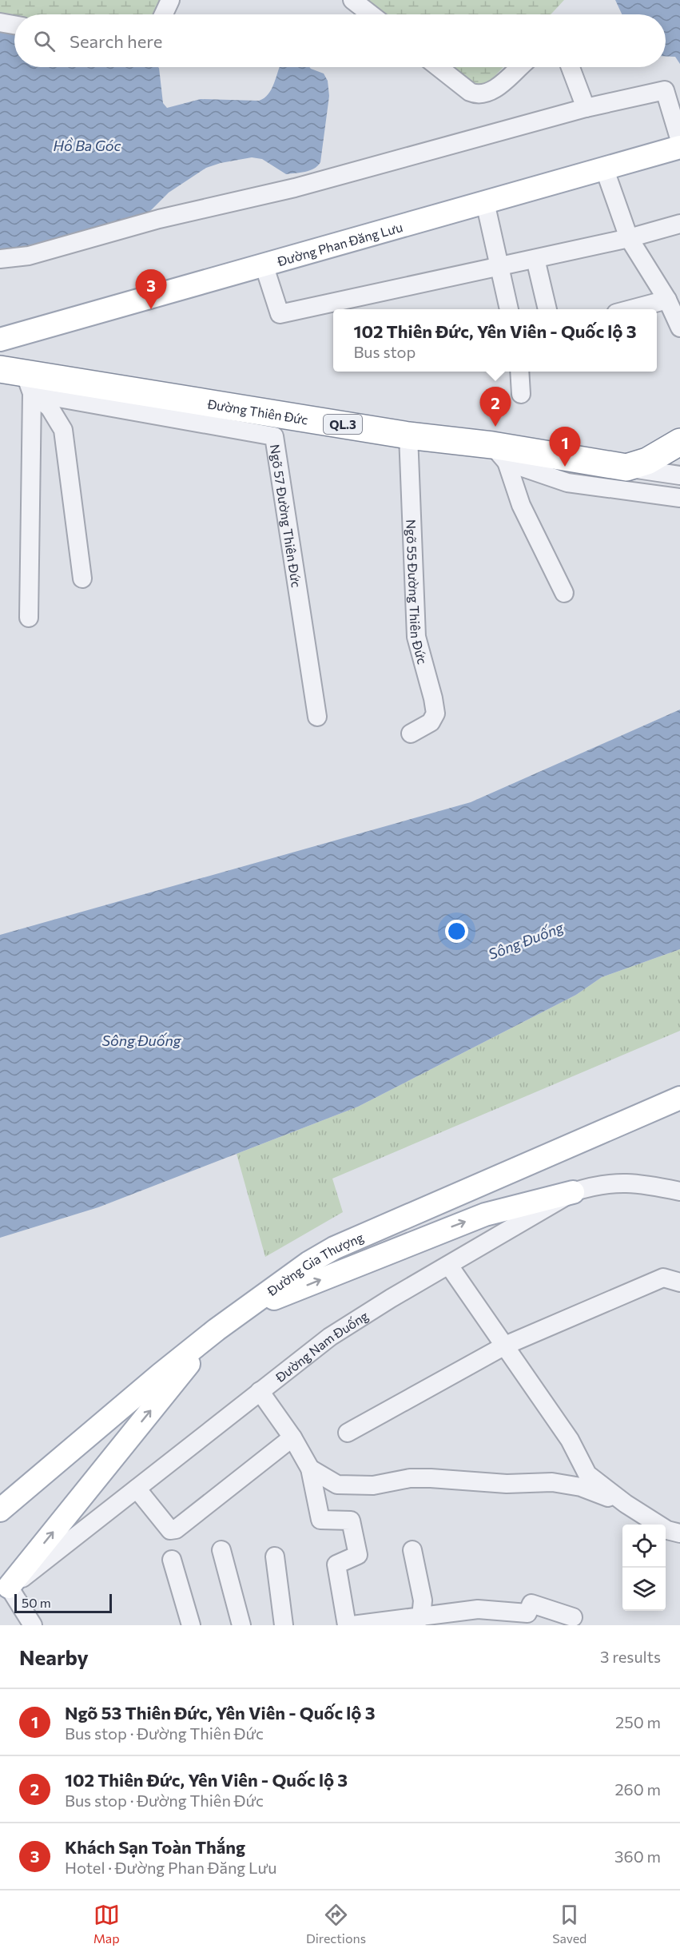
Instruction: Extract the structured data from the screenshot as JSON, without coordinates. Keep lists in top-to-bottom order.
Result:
{
  "streets": {
    "highway": ["Đường Thiên Đức", "QL.3"],
    "main road": ["Đường Phan Đăng Lưu", "Đường Gia Thượng"],
    "street": ["Ngõ 57 Đường Thiên Đức", "Ngõ 55 Đường Thiên Đức", "Đường Nam Đuống"]
  },
  "crossings": [
    ["Đường Thiên Đức", "Ngõ 57 Đường Thiên Đức"],
    ["Đường Thiên Đức", "Ngõ 55 Đường Thiên Đức"]
  ],
  "water": ["Hồ Ba Góc", "Sông Đuống"],
  "scale_bar": "50 m",
  "page": {
    "search": "Search here",
    "pins": ["3", "2", "1"],
    "popup": ["102 Thiên Đức, Yên Viên - Quốc lộ 3", "Bus stop"],
    "scale": "50 m",
    "heading": ["Nearby", "3 results"],
    "list": [
      {
        "mark": "1",
        "name": "Ngõ 53 Thiên Đức, Yên Viên - Quốc lộ 3",
        "note": "Bus stop · Đường Thiên Đức",
        "value": "250 m"
      },
      {
        "mark": "2",
        "name": "102 Thiên Đức, Yên Viên - Quốc lộ 3",
        "note": "Bus stop · Đường Thiên Đức",
        "value": "260 m"
      },
      {
        "mark": "3",
        "name": "Khách Sạn Toàn Thắng",
        "note": "Hotel · Đường Phan Đăng Lưu",
        "value": "360 m"
      }
    ],
    "nav": ["Map", "Directions", "Saved"]
  }
}
